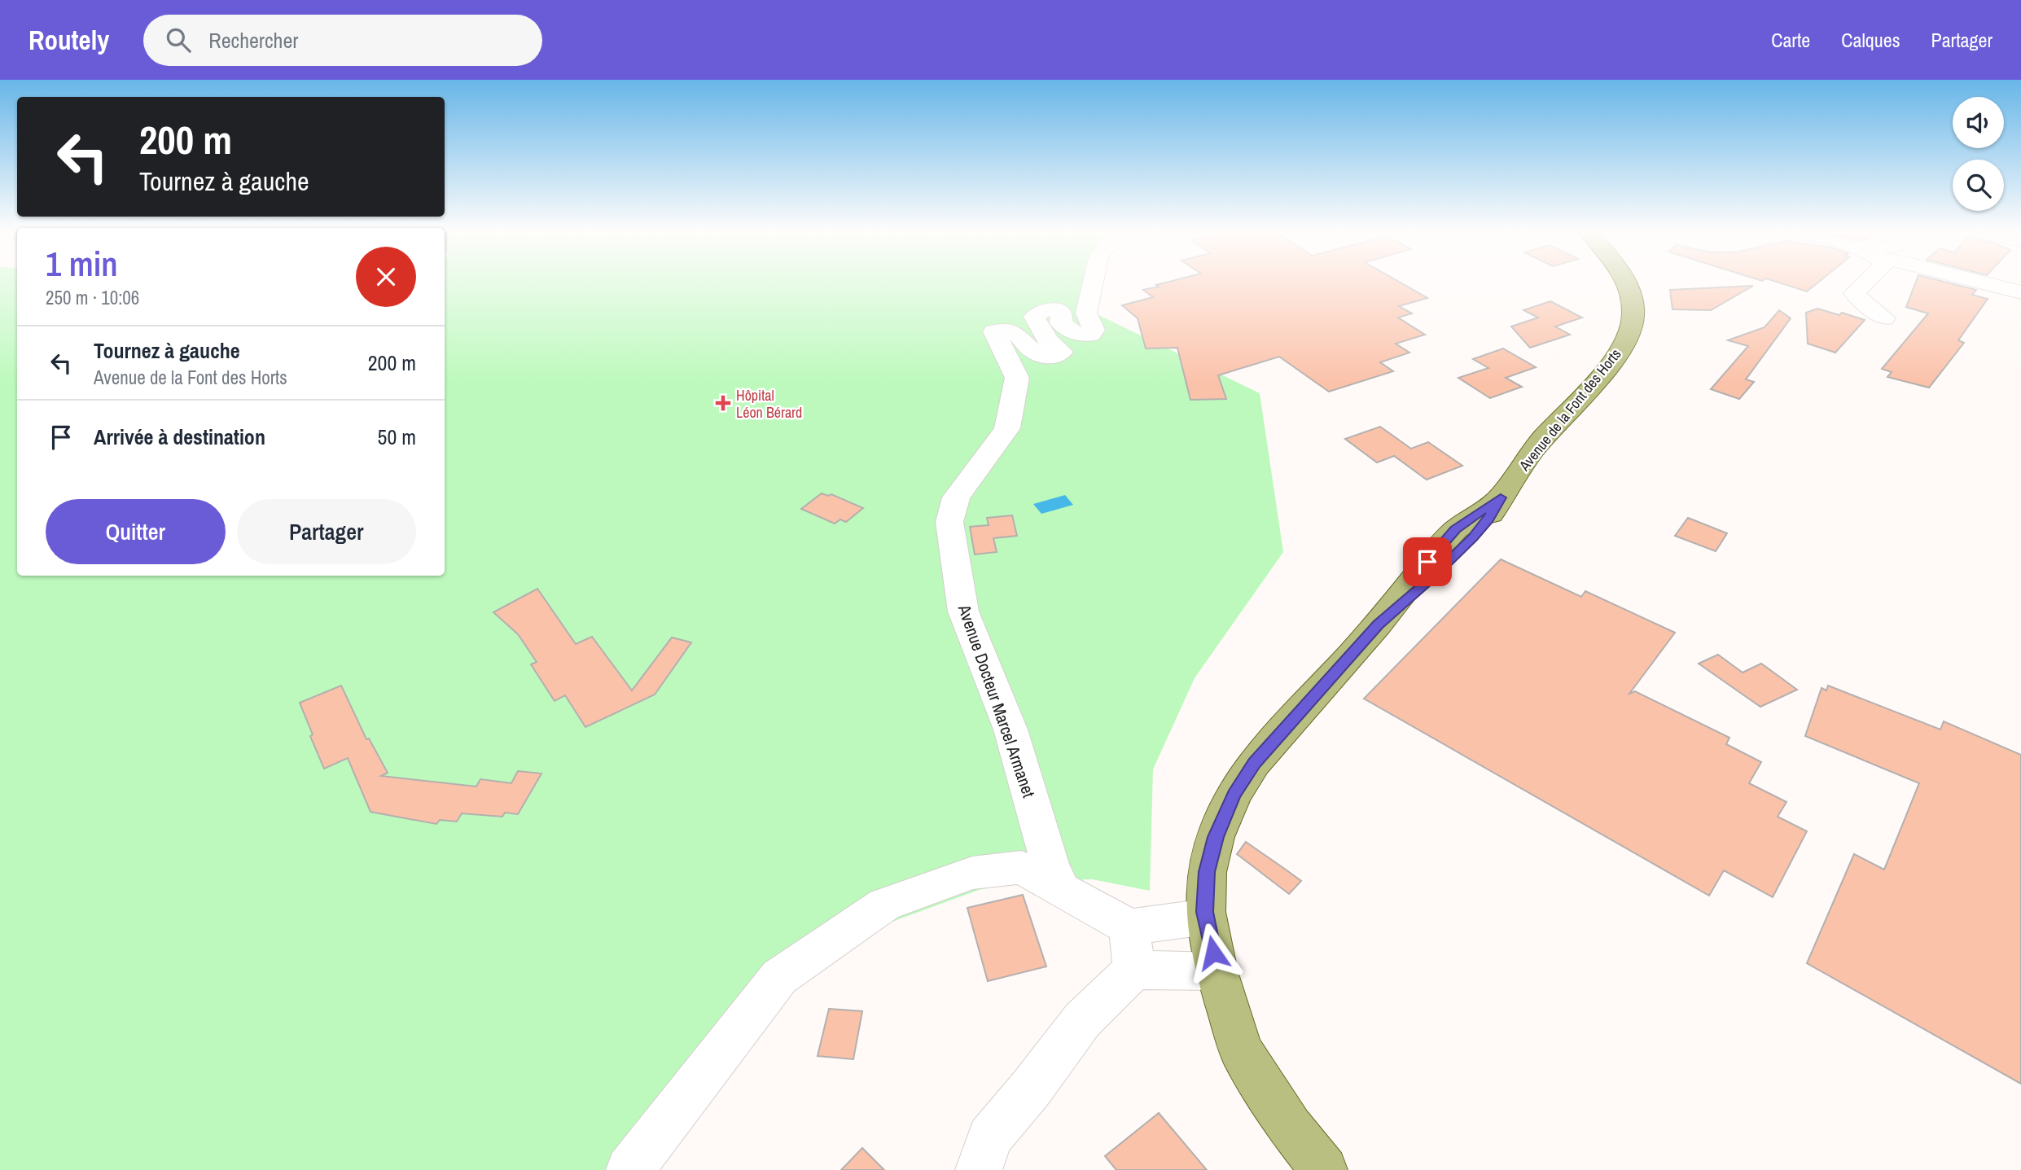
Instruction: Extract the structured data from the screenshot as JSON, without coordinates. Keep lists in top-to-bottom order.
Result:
{
  "streets": {
    "main road": ["Avenue de la Font des Horts"],
    "street": ["Avenue Docteur Marcel Armanet"]
  },
  "places": {
    "health": ["Hôpital Léon Bérard"]
  },
  "page": {
    "header": "Routely",
    "search": "Rechercher",
    "nav": ["Carte", "Calques", "Partager"],
    "turn": ["200 m", "Tournez à gauche"],
    "heading": ["1 min", "250 m · 10:06"],
    "list": [
      {
        "name": "Tournez à gauche",
        "note": "Avenue de la Font des Horts",
        "value": "200 m"
      },
      {
        "name": "Arrivée à destination",
        "value": "50 m"
      }
    ],
    "buttons": ["Quitter", "Partager"]
  }
}
